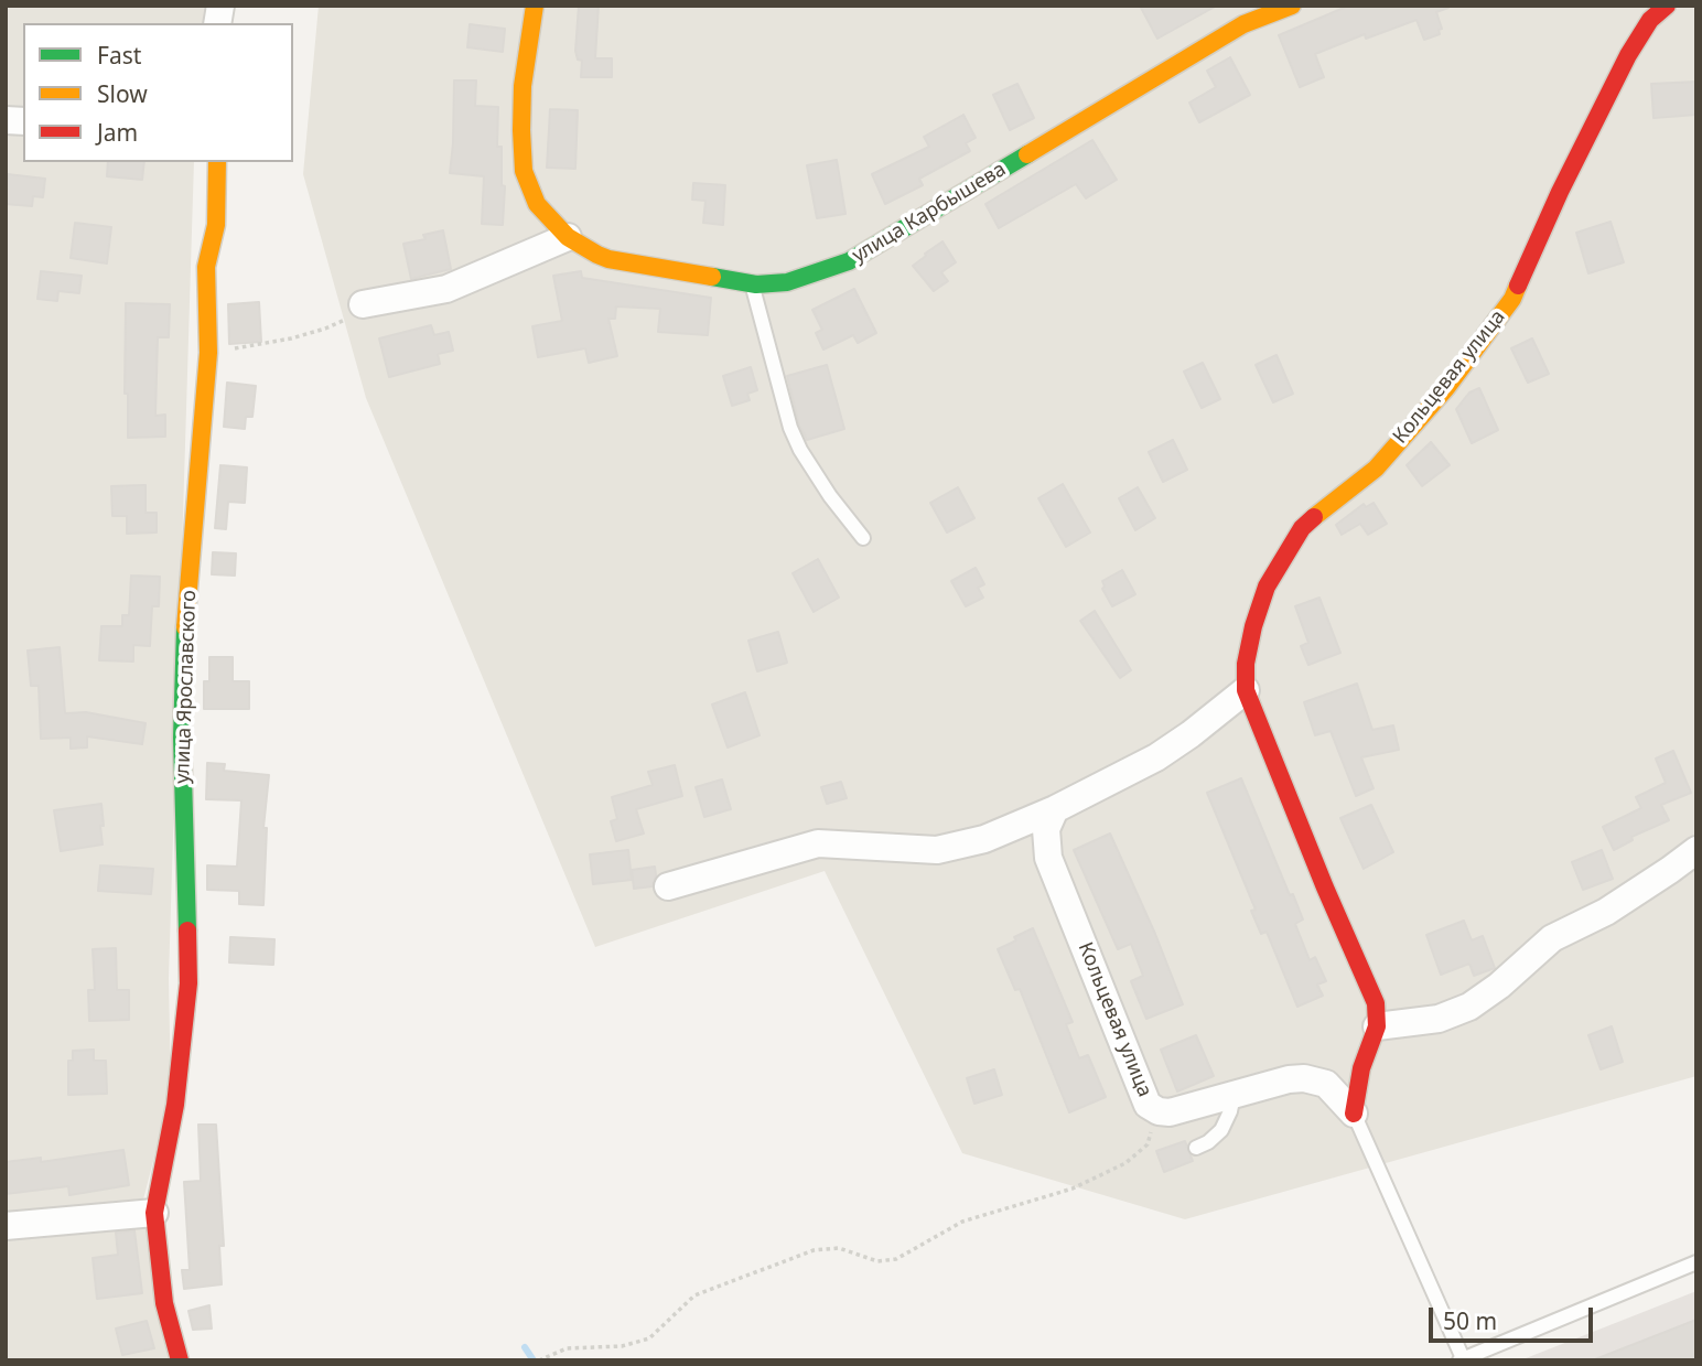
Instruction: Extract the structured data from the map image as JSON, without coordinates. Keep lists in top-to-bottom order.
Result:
{
  "streets": {
    "street": ["улица Карбышева", "Кольцевая улица", "улица Ярославского"]
  },
  "legend": ["Fast", "Slow", "Jam"],
  "scale_bar": "50 m"
}
